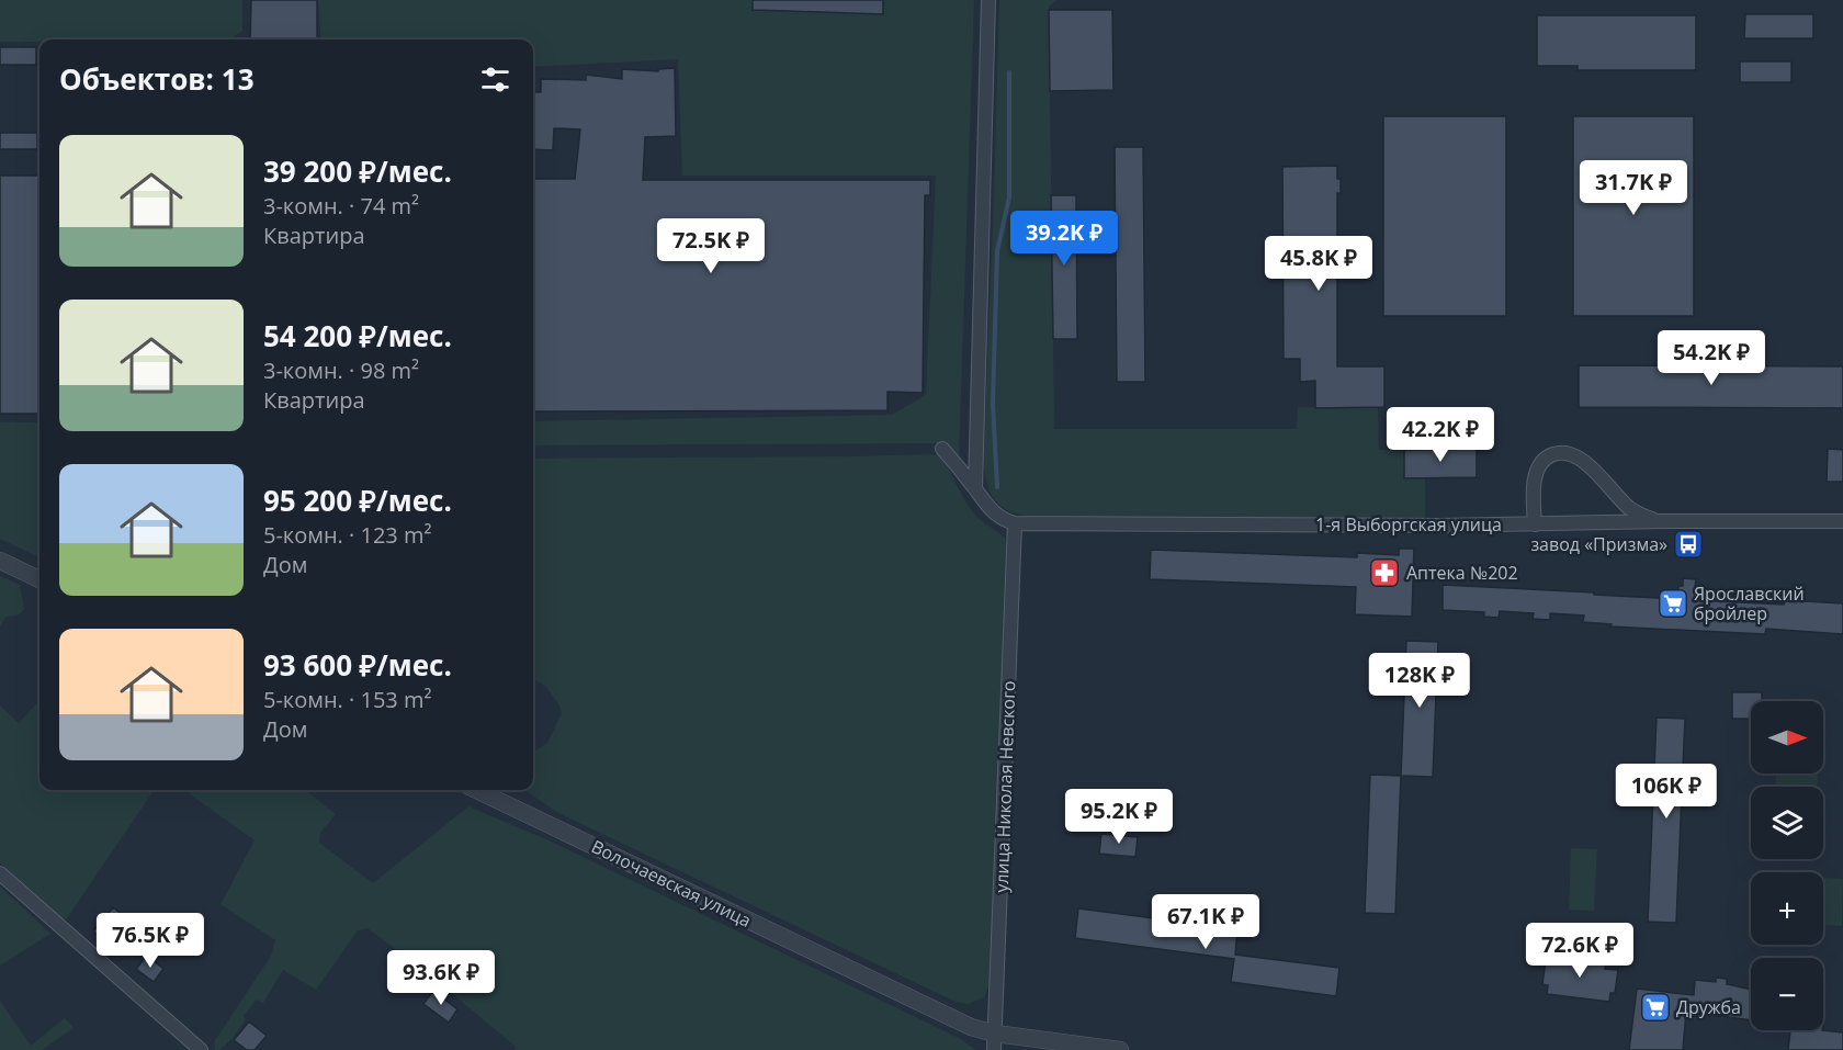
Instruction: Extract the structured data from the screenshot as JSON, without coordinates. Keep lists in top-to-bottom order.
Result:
{
  "streets": {
    "street": ["1-я Выборгская улица", "улица Николая Невского", "Волочаевская улица"]
  },
  "crossings": [
    ["1-я Выборгская улица", "улица Николая Невского"],
    ["улица Николая Невского", "Волочаевская улица"]
  ],
  "places": {
    "bus stop": ["завод «Призма»"],
    "pharmacy": ["Аптека №202"],
    "supermarket": ["Ярославский бройлер", "Дружба"]
  },
  "north": "right",
  "page": {
    "heading": "Объектов: 13",
    "list": [
      {
        "name": "39 200 ₽/мес.",
        "note": "3-комн. · 74 m² · Квартира"
      },
      {
        "name": "54 200 ₽/мес.",
        "note": "3-комн. · 98 m² · Квартира"
      },
      {
        "name": "95 200 ₽/мес.",
        "note": "5-комн. · 123 m² · Дом"
      },
      {
        "name": "93 600 ₽/мес.",
        "note": "5-комн. · 153 m² · Дом"
      }
    ],
    "price": [
      "31.7K ₽",
      "39.2K ₽",
      "72.5K ₽",
      "45.8K ₽",
      "54.2K ₽",
      "42.2K ₽",
      "128K ₽",
      "106K ₽",
      "95.2K ₽",
      "67.1K ₽",
      "76.5K ₽",
      "72.6K ₽",
      "93.6K ₽"
    ],
    "map_buttons": ["+", "−"]
  }
}
